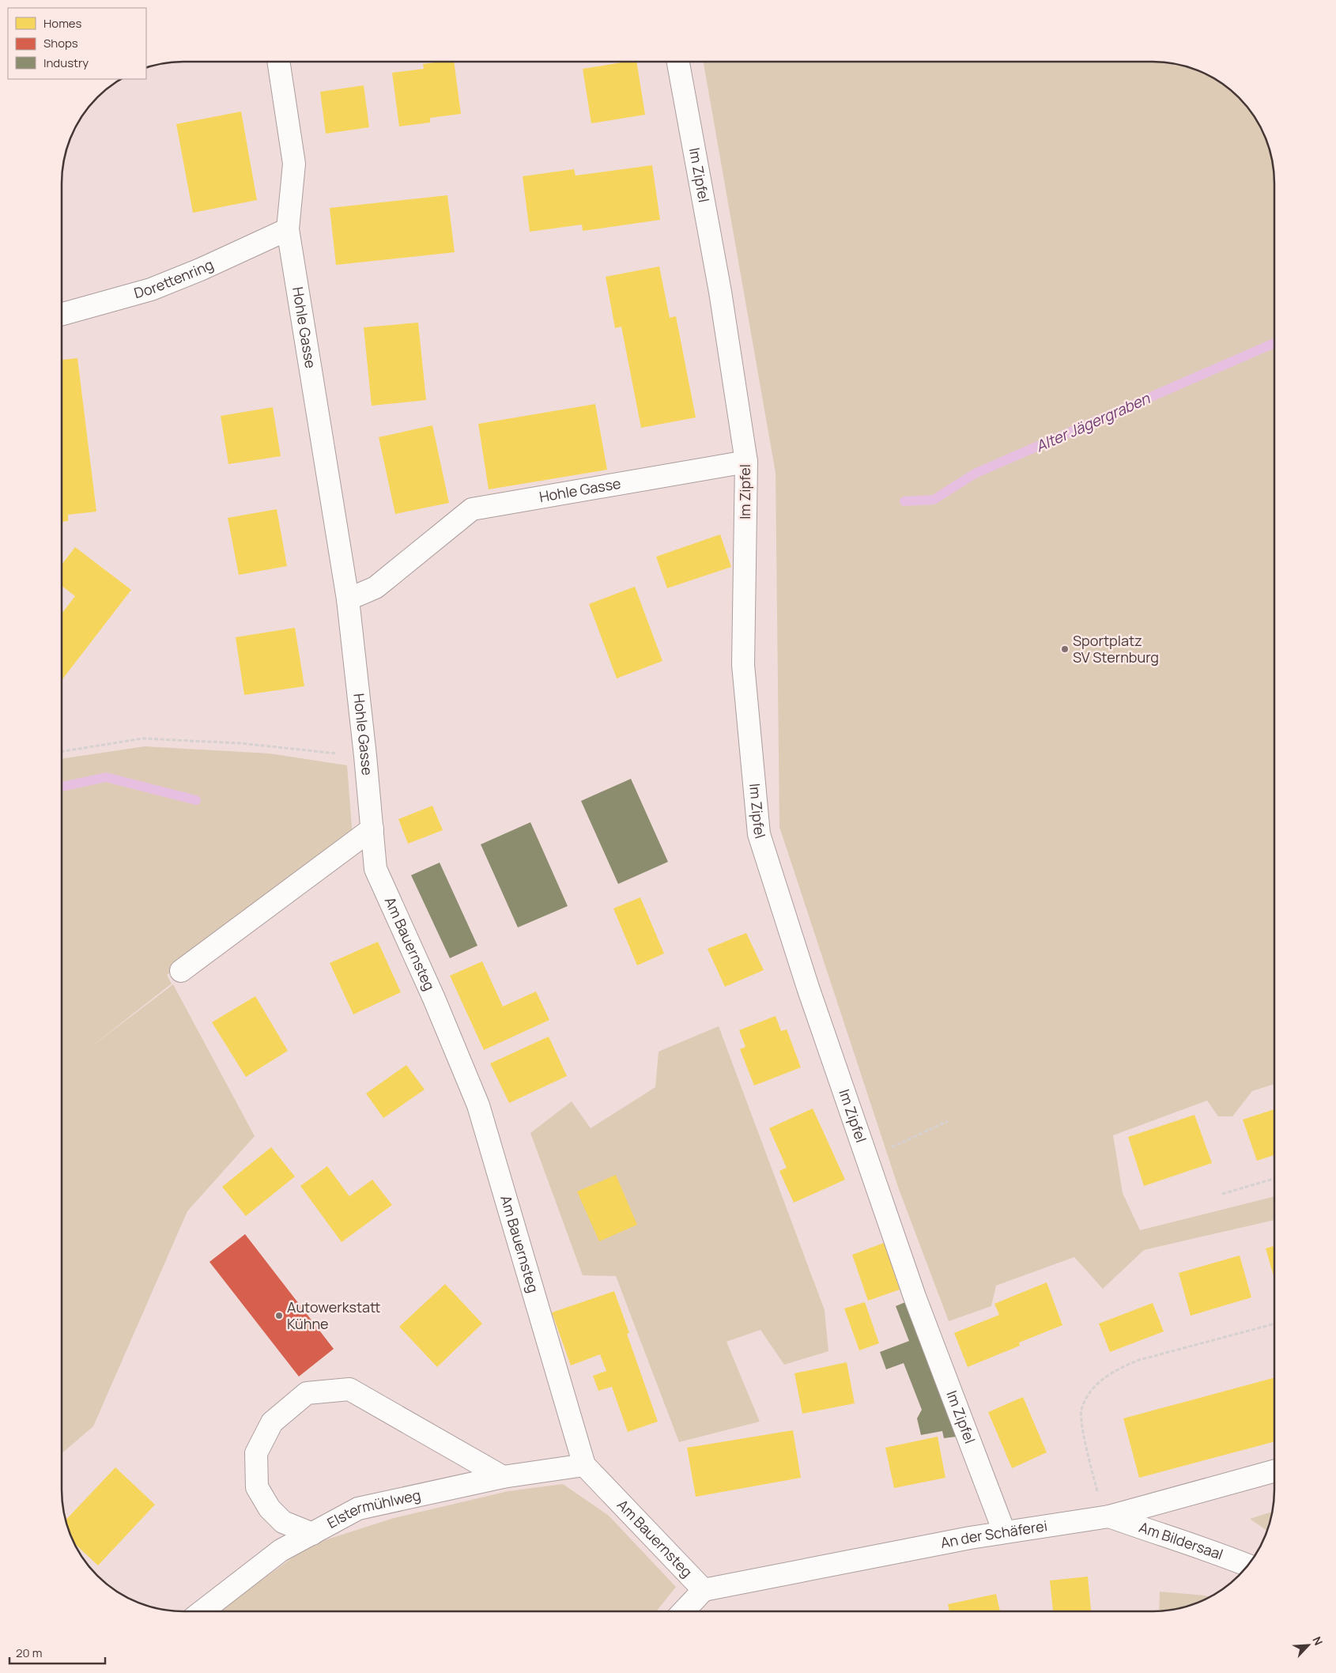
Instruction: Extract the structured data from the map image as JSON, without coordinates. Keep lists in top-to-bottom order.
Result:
{
  "streets": {
    "street": [
      "Im Zipfel",
      "Dorettenring",
      "Hohle Gasse",
      "Am Bauernsteg",
      "Elstermühlweg",
      "An der Schäferei",
      "Am Bildersaal"
    ]
  },
  "crossings": [
    ["Im Zipfel", "Hohle Gasse"],
    ["Im Zipfel", "An der Schäferei"],
    ["Dorettenring", "Hohle Gasse"],
    ["Hohle Gasse", "Am Bauernsteg"],
    ["Am Bauernsteg", "Elstermühlweg"],
    ["Am Bauernsteg", "An der Schäferei"],
    ["An der Schäferei", "Am Bildersaal"]
  ],
  "water": ["Alter Jägergraben"],
  "places": ["Sportplatz SV Sternburg", "Autowerkstatt Kühne"],
  "legend": ["Homes", "Shops", "Industry"],
  "scale_bar": "20 m",
  "north": "top right"
}
